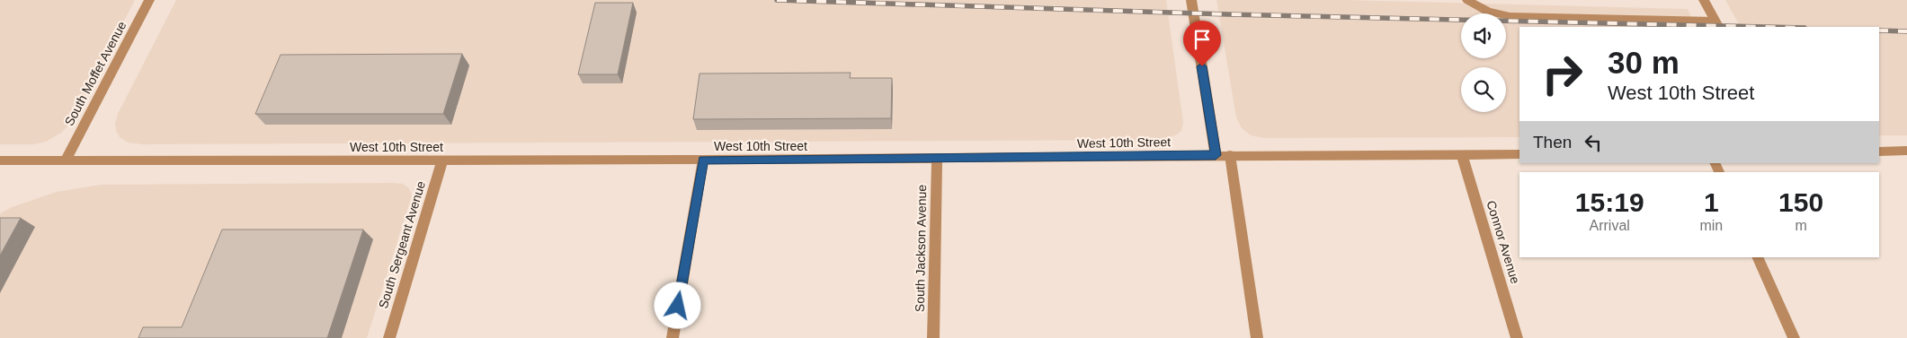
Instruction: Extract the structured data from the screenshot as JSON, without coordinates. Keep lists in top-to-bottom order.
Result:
{
  "streets": {
    "street": [
      "South Moffet Avenue",
      "West 10th Street",
      "Connor Avenue",
      "South Sergeant Avenue",
      "South Jackson Avenue"
    ]
  },
  "crossings": [
    ["South Moffet Avenue", "West 10th Street"],
    ["West 10th Street", "Connor Avenue"],
    ["West 10th Street", "South Sergeant Avenue"],
    ["West 10th Street", "South Jackson Avenue"]
  ],
  "page": {
    "turn": ["30 m", "West 10th Street"],
    "then": "Then",
    "eta": [
      "15:19",
      "Arrival",
      "1",
      "min",
      "150",
      "m"
    ]
  }
}
